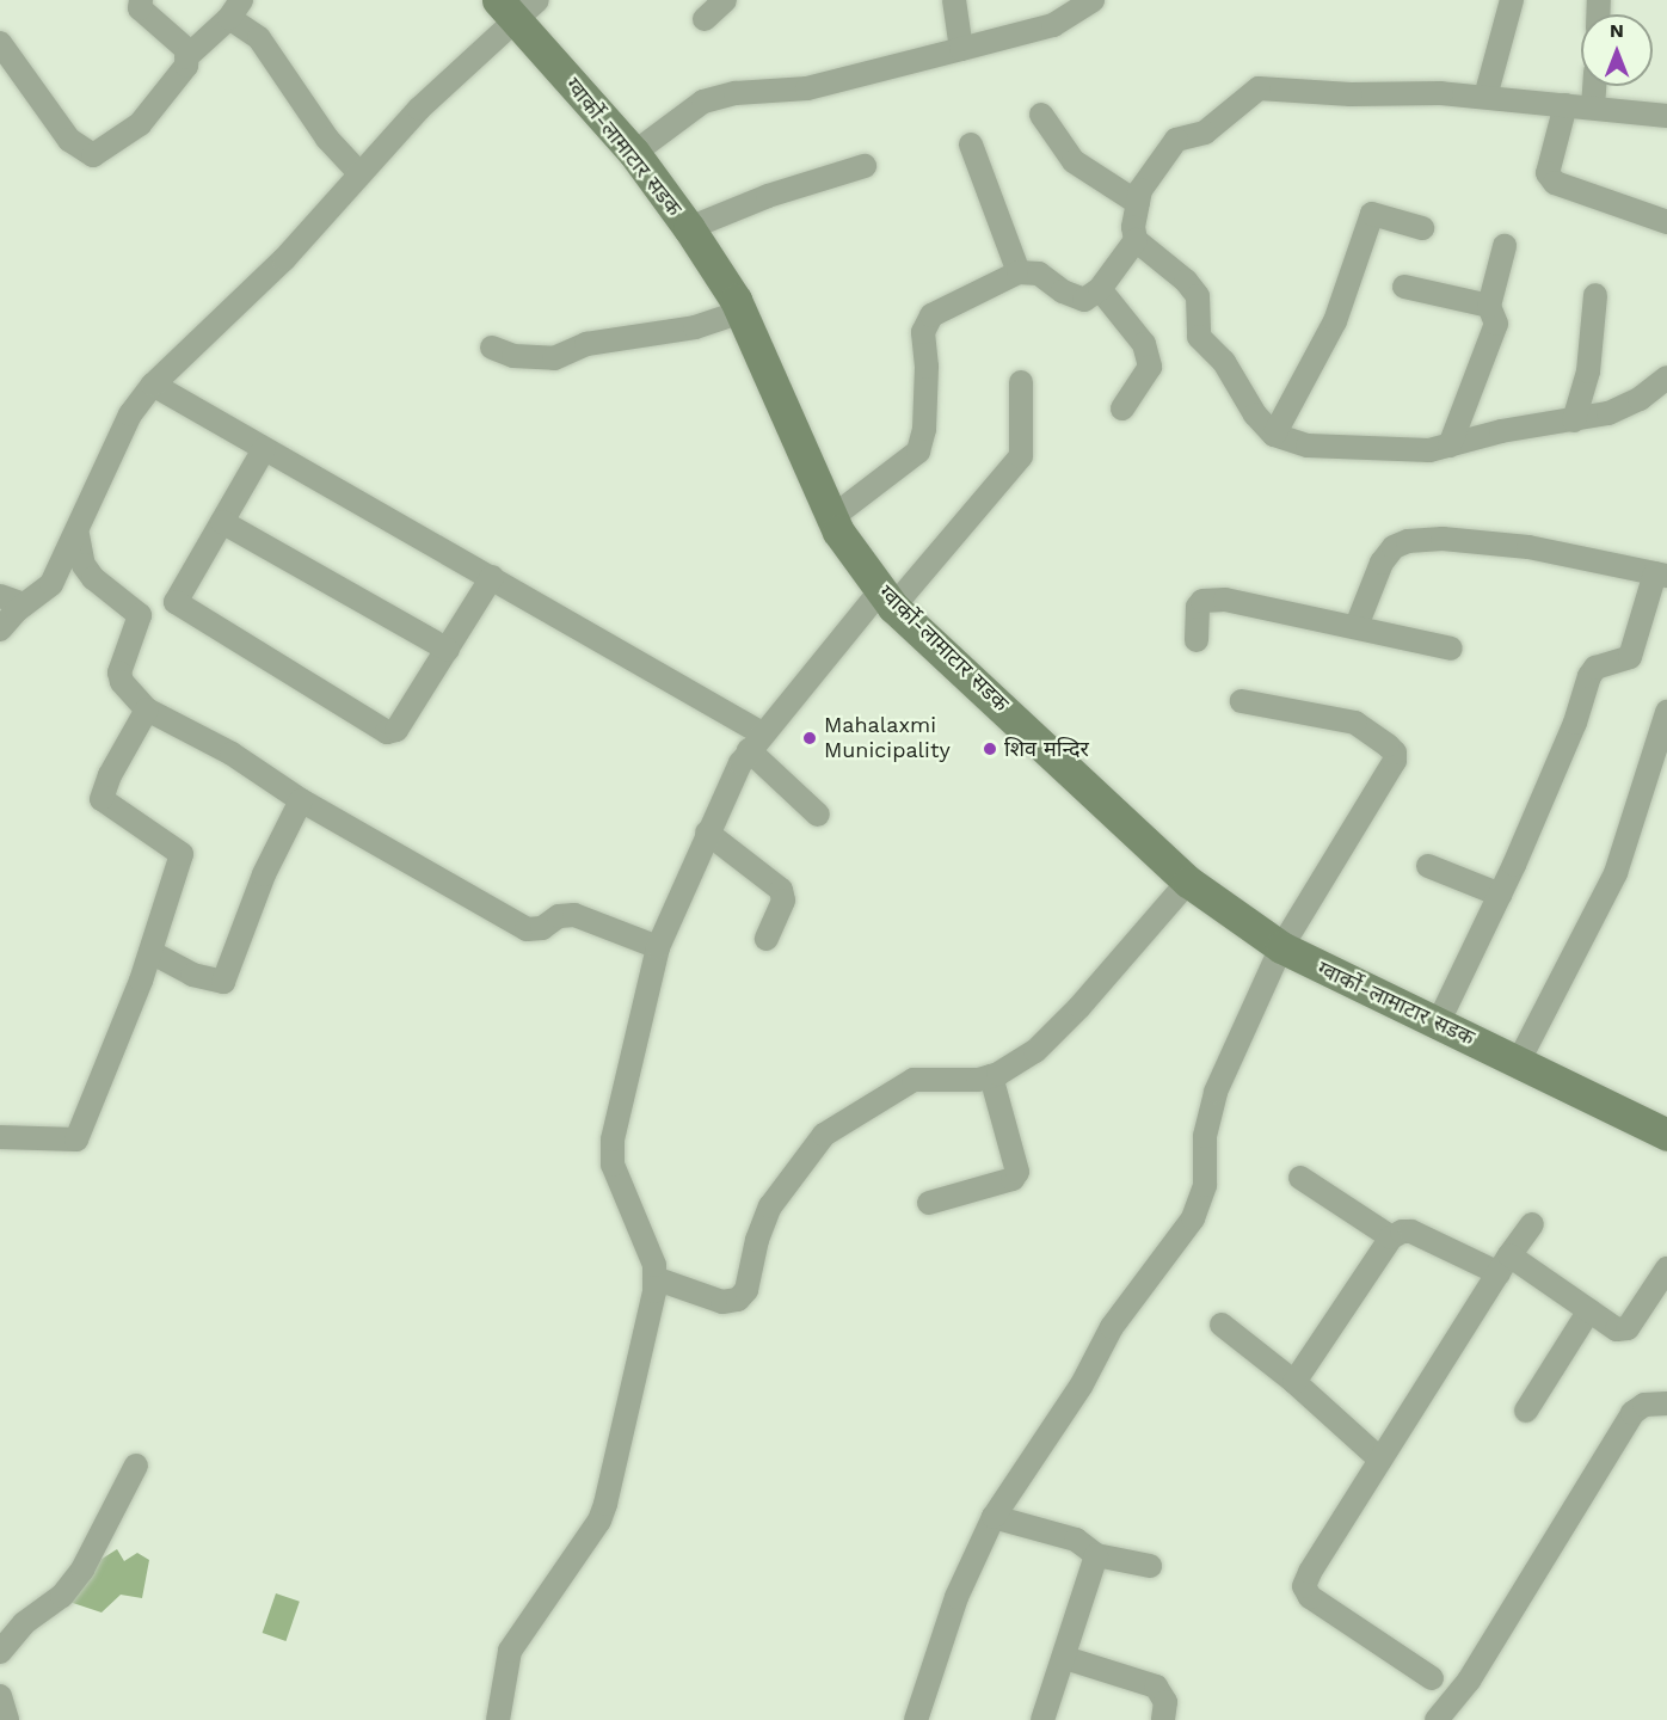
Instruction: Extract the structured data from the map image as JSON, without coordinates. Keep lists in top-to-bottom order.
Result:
{
  "streets": {
    "main road": ["ग्वार्को-लामाटार सडक"]
  },
  "places": ["Mahalaxmi Municipality", "शिव मन्दिर"],
  "north": "top"
}
